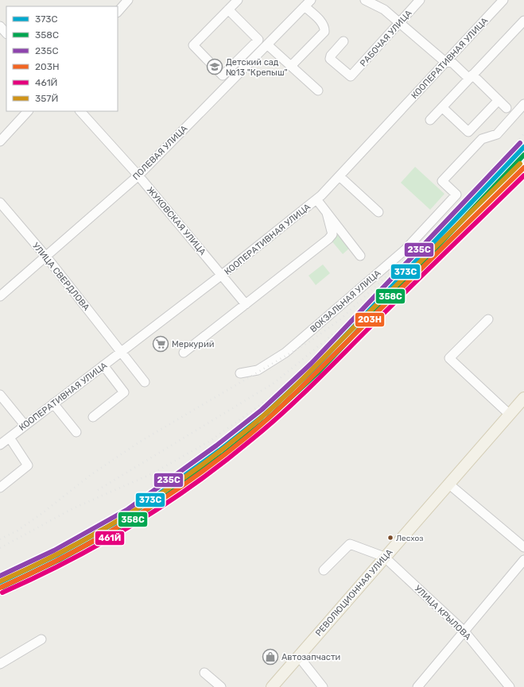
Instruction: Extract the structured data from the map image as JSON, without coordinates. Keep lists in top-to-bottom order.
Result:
{
  "streets": {
    "main road": ["РЕВОЛЮЦИОННАЯ УЛИЦА"],
    "street": [
      "РАБОЧАЯ УЛИЦА",
      "КООПЕРАТИВНАЯ УЛИЦА",
      "ПОЛЕВАЯ УЛИЦА",
      "ЖУКОВСКАЯ УЛИЦА",
      "УЛИЦА СВЕРДЛОВА",
      "ВОКЗАЛЬНАЯ УЛИЦА",
      "УЛИЦА КРЫЛОВА"
    ]
  },
  "crossings": [
    ["КООПЕРАТИВНАЯ УЛИЦА", "ЖУКОВСКАЯ УЛИЦА"],
    ["КООПЕРАТИВНАЯ УЛИЦА", "УЛИЦА СВЕРДЛОВА"],
    ["ПОЛЕВАЯ УЛИЦА", "ЖУКОВСКАЯ УЛИЦА"],
    ["ПОЛЕВАЯ УЛИЦА", "УЛИЦА СВЕРДЛОВА"],
    ["РЕВОЛЮЦИОННАЯ УЛИЦА", "УЛИЦА КРЫЛОВА"]
  ],
  "places": {
    "school or university": ["Детский сад №13 \"Крепыш\""],
    "supermarket": ["Меркурий"],
    "other": ["Лесхоз"],
    "shop": ["Автозапчасти"]
  },
  "lines": [
    "transit line 235С",
    "transit line 373C",
    "transit line 358С",
    "transit line 357Й",
    "transit line 203Н",
    "transit line 461Й"
  ],
  "legend": [
    "373C",
    "358С",
    "235С",
    "203Н",
    "461Й",
    "357Й"
  ]
}
